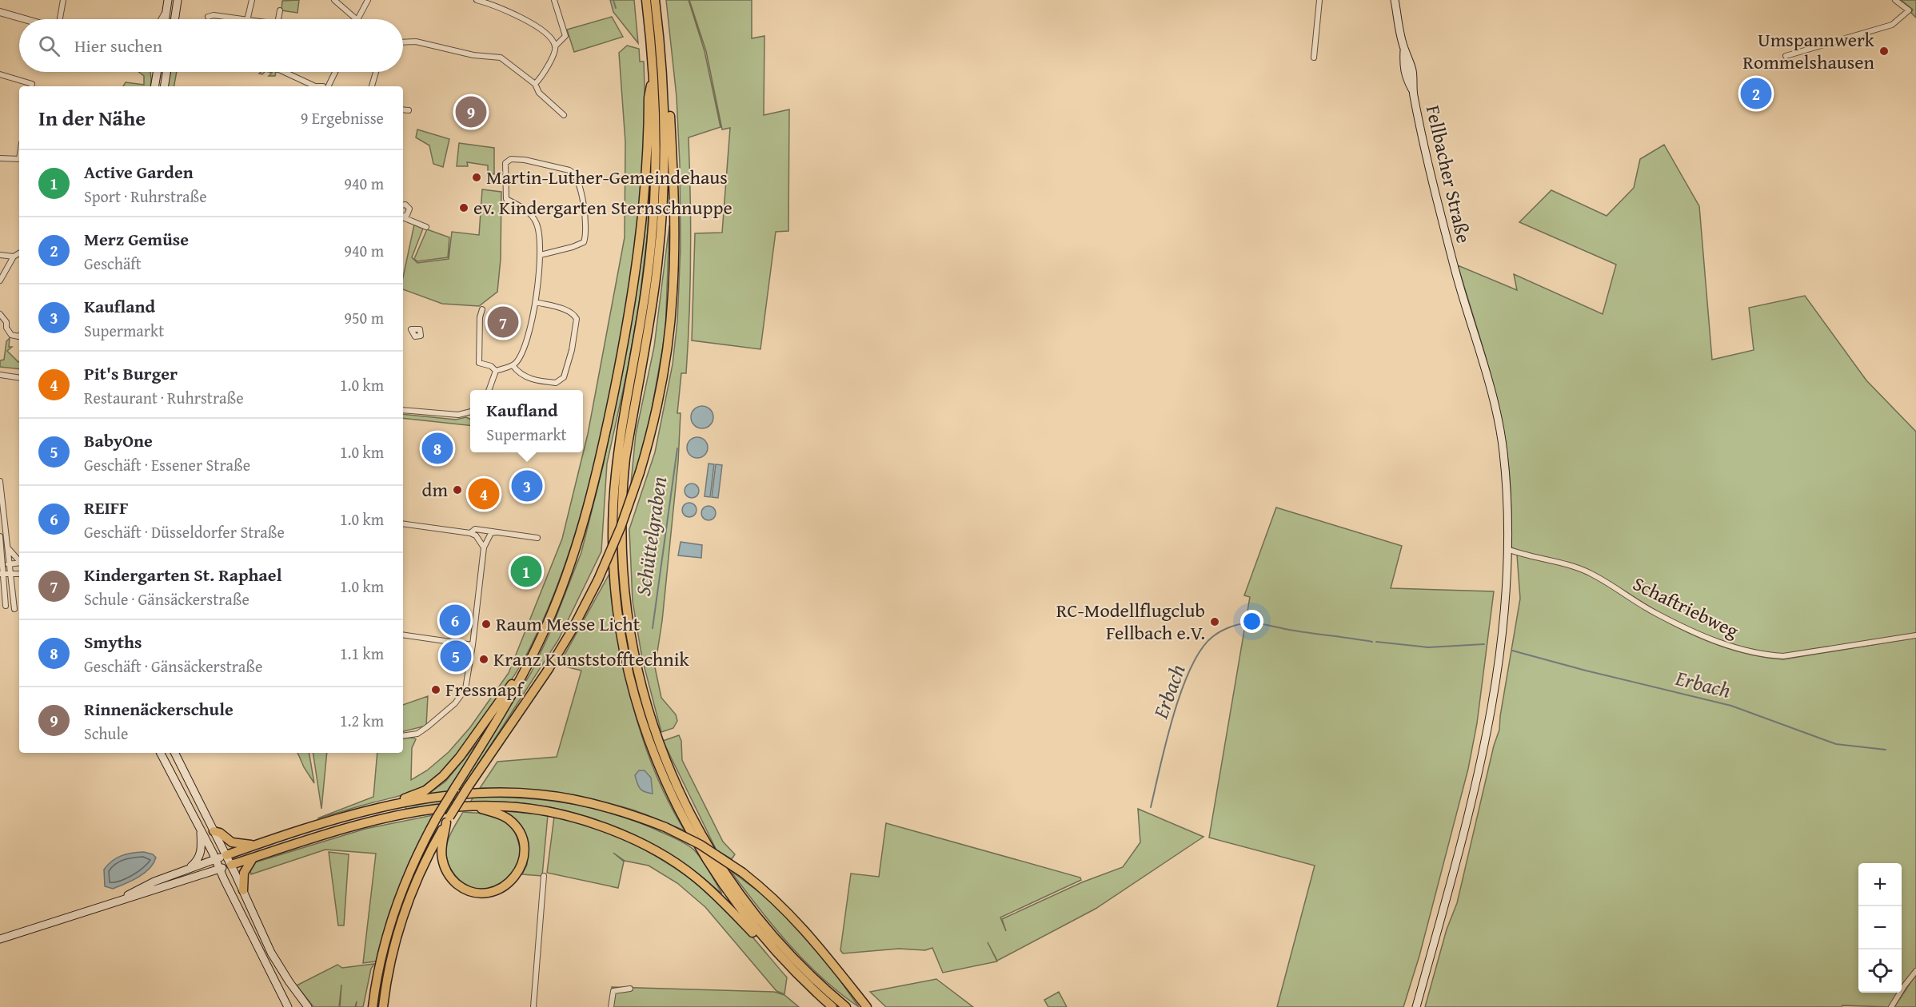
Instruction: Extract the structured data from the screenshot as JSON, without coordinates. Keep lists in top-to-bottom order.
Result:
{
  "streets": {
    "main road": ["Fellbacher Straße"],
    "street": ["Schaftriebweg"]
  },
  "crossings": [
    ["Fellbacher Straße", "Schaftriebweg"]
  ],
  "water": ["Schüttelgraben", "Erbach"],
  "places": [
    "Umspannwerk Rommelshausen",
    "Martin-Luther-Gemeindehaus",
    "ev. Kindergarten Sternschnuppe",
    "dm",
    "RC-Modellflugclub Fellbach e.V.",
    "Raum Messe Licht",
    "Kranz Kunststofftechnik",
    "Fressnapf"
  ],
  "page": {
    "search": "Hier suchen",
    "pins": [
      "2",
      "9",
      "7",
      "8",
      "3",
      "4",
      "1",
      "6",
      "5"
    ],
    "heading": ["In der Nähe", "9 Ergebnisse"],
    "list": [
      {
        "mark": "1",
        "name": "Active Garden",
        "note": "Sport · Ruhrstraße",
        "value": "940 m"
      },
      {
        "mark": "2",
        "name": "Merz Gemüse",
        "note": "Geschäft",
        "value": "940 m"
      },
      {
        "mark": "3",
        "name": "Kaufland",
        "note": "Supermarkt",
        "value": "950 m"
      },
      {
        "mark": "4",
        "name": "Pit's Burger",
        "note": "Restaurant · Ruhrstraße",
        "value": "1.0 km"
      },
      {
        "mark": "5",
        "name": "BabyOne",
        "note": "Geschäft · Essener Straße",
        "value": "1.0 km"
      },
      {
        "mark": "6",
        "name": "REIFF",
        "note": "Geschäft · Düsseldorfer Straße",
        "value": "1.0 km"
      },
      {
        "mark": "7",
        "name": "Kindergarten St. Raphael",
        "note": "Schule · Gänsäckerstraße",
        "value": "1.0 km"
      },
      {
        "mark": "8",
        "name": "Smyths",
        "note": "Geschäft · Gänsäckerstraße",
        "value": "1.1 km"
      },
      {
        "mark": "9",
        "name": "Rinnenäckerschule",
        "note": "Schule",
        "value": "1.2 km"
      }
    ],
    "popup": ["Kaufland", "Supermarkt"],
    "map_buttons": ["+", "−"]
  }
}
